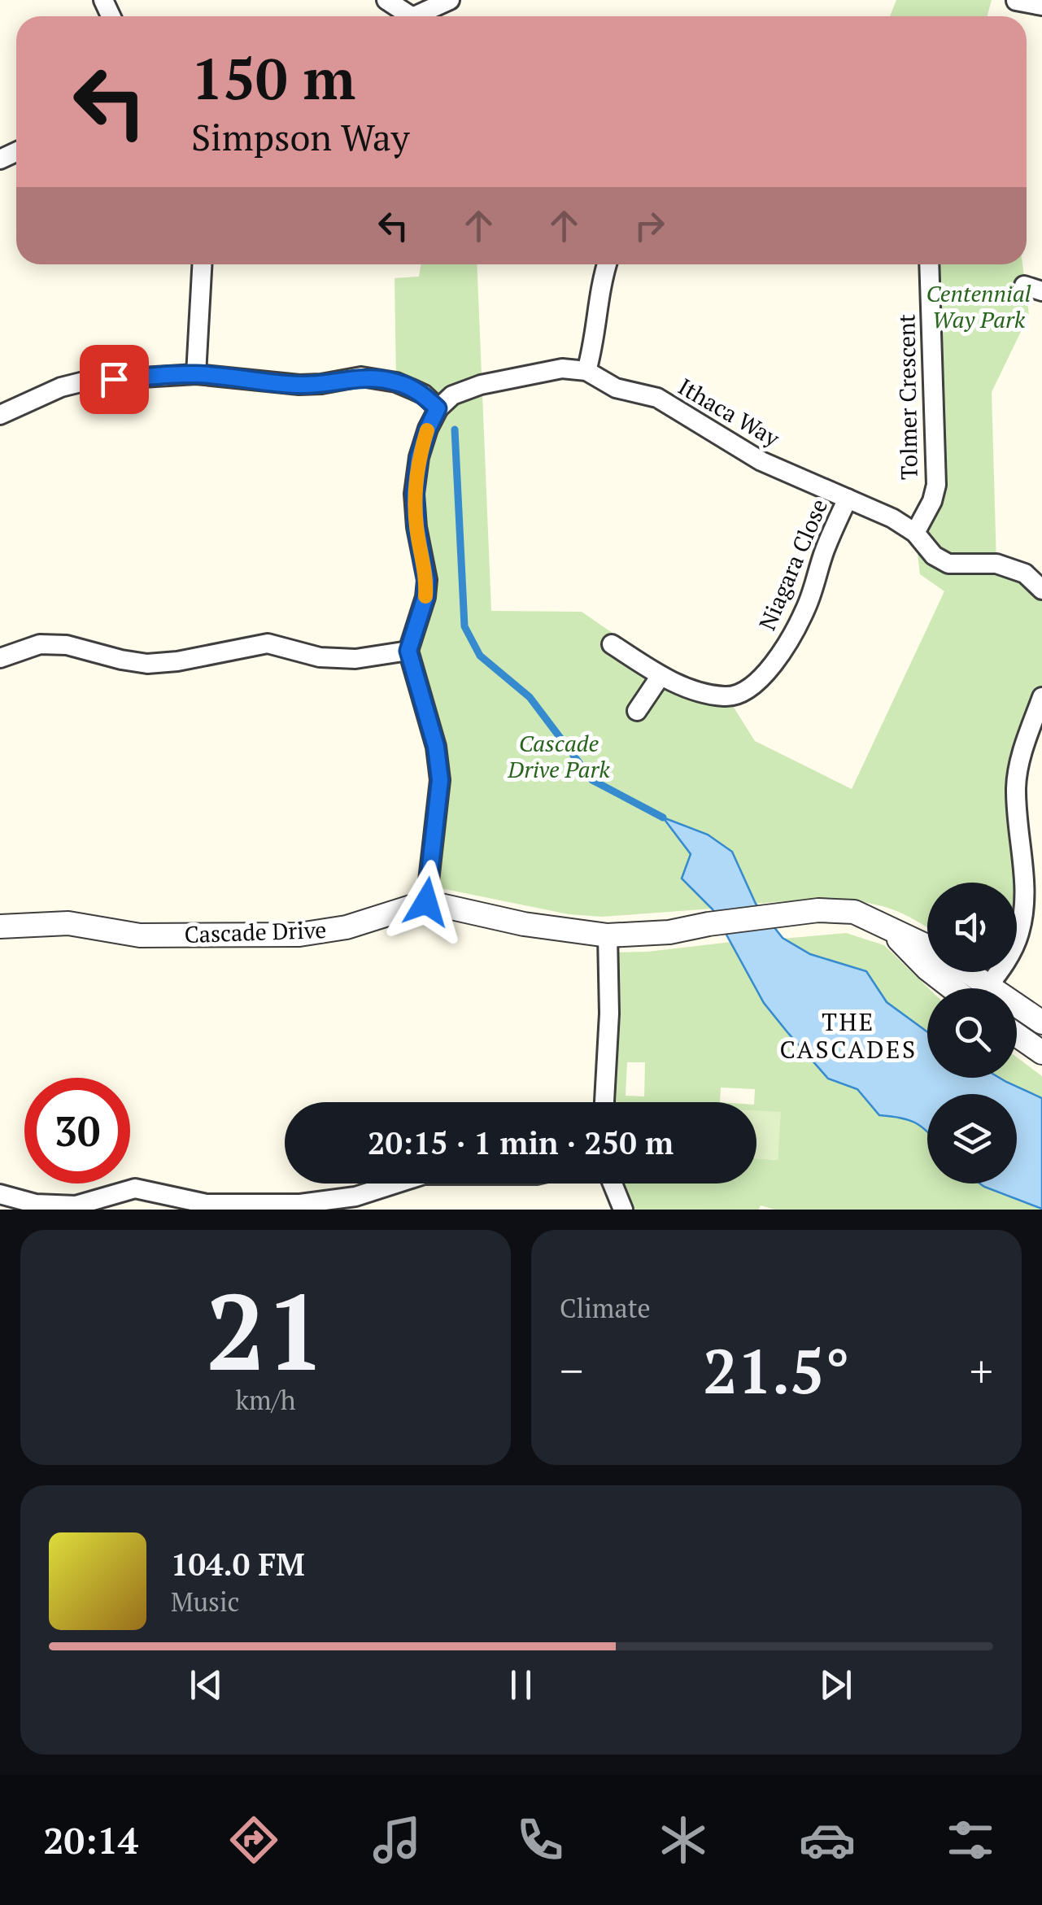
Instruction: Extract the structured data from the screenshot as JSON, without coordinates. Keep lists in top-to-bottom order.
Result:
{
  "streets": {
    "street": [
      "Tolmer Crescent",
      "Ithaca Way",
      "Niagara Close",
      "Cascade Drive"
    ]
  },
  "crossings": [
    ["Tolmer Crescent", "Ithaca Way"],
    ["Ithaca Way", "Niagara Close"]
  ],
  "districts": ["THE CASCADES"],
  "parks": ["Centennial Way Park", "Cascade Drive Park"],
  "page": {
    "turn": ["150 m", "Simpson Way"],
    "limit": "30",
    "trip": "20:15 · 1 min · 250 m",
    "tile": [
      ["21", "km/h"],
      "Climate"
    ],
    "heat": ["−", "21.5°", "+"],
    "song": ["104.0 FM", "Music"],
    "tabs": "20:14"
  }
}
